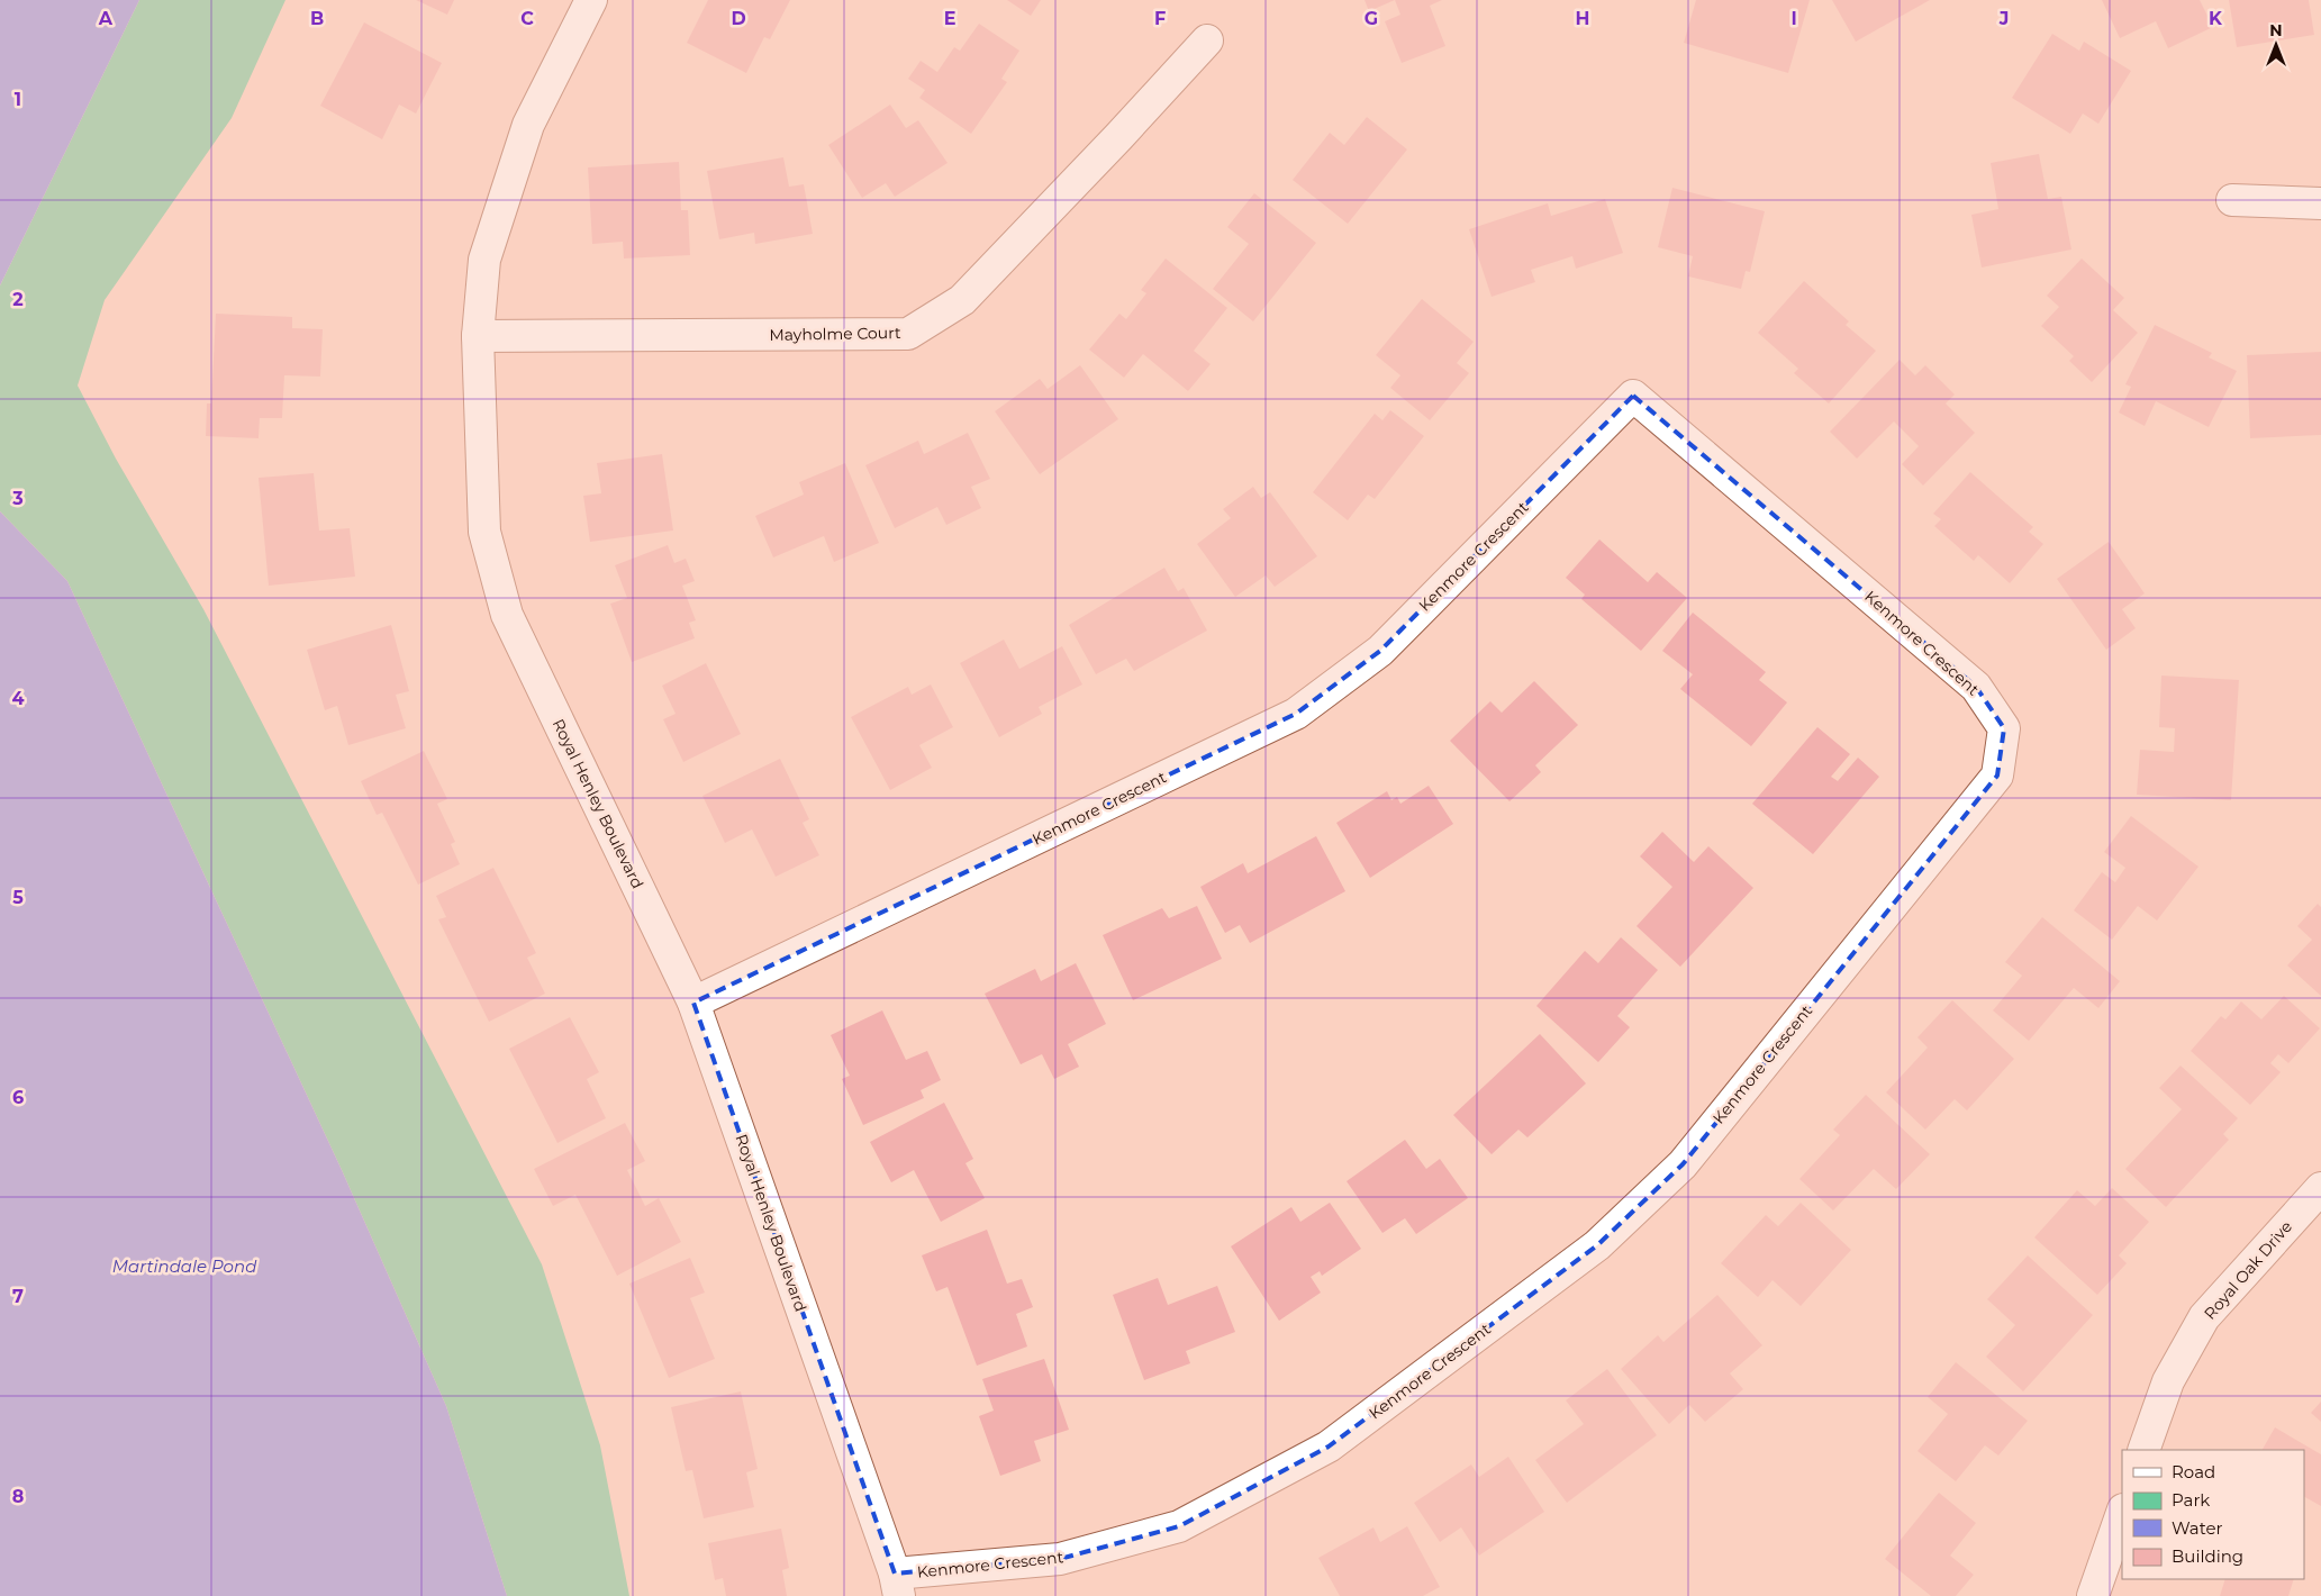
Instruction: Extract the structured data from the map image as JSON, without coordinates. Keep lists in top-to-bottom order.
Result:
{
  "streets": {
    "street": [
      "Mayholme Court",
      "Kenmore Crescent",
      "Royal Henley Boulevard",
      "Royal Oak Drive"
    ]
  },
  "crossings": [
    ["Mayholme Court", "Royal Henley Boulevard"],
    ["Kenmore Crescent", "Royal Henley Boulevard"]
  ],
  "water": ["Martindale Pond"],
  "legend": [
    "Road",
    "Park",
    "Water",
    "Building"
  ],
  "north": "top",
  "grid": {
    "columns": [
      "A",
      "B",
      "C",
      "D",
      "E",
      "F",
      "G",
      "H",
      "I",
      "J",
      "K"
    ],
    "rows": [
      "1",
      "2",
      "3",
      "4",
      "5",
      "6",
      "7",
      "8"
    ]
  }
}
